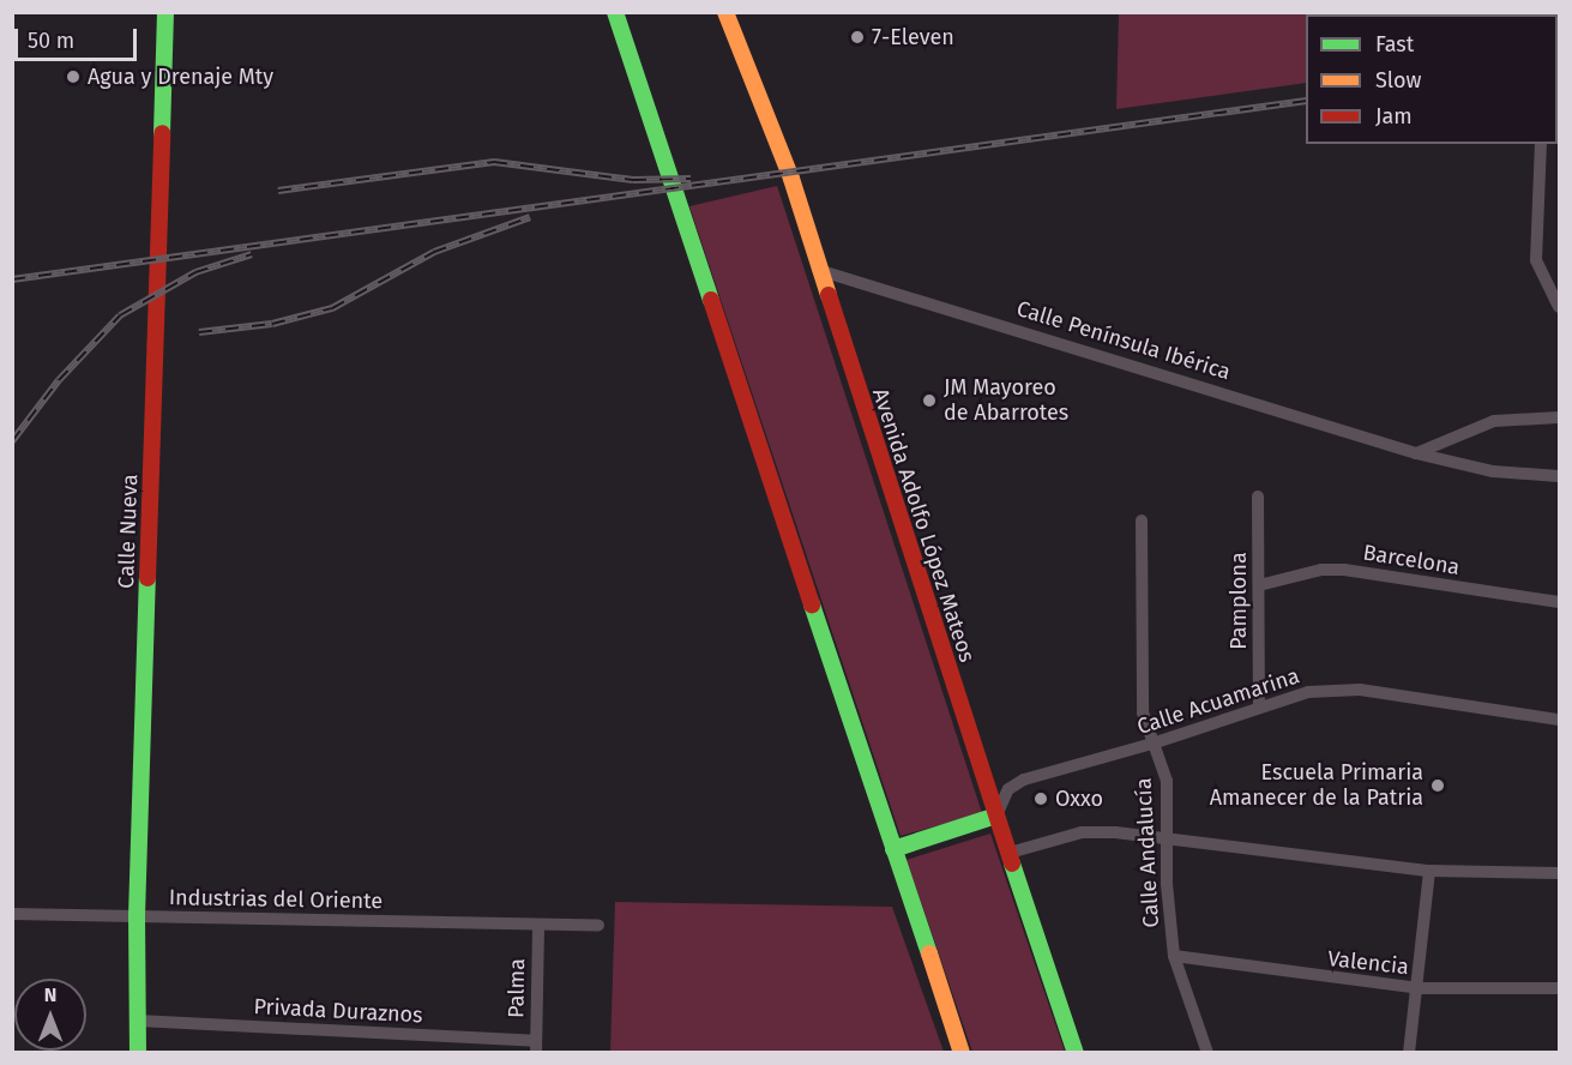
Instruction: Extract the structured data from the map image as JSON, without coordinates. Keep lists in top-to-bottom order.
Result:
{
  "streets": {
    "main road": ["Avenida Adolfo López Mateos", "Calle Nueva"],
    "street": [
      "Calle Península Ibérica",
      "Barcelona",
      "Pamplona",
      "Calle Acuamarina",
      "Calle Andalucía",
      "Industrias del Oriente",
      "Valencia",
      "Palma",
      "Privada Duraznos"
    ]
  },
  "crossings": [
    ["Calle Península Ibérica", "Avenida Adolfo López Mateos"],
    ["Avenida Adolfo López Mateos", "Calle Acuamarina"],
    ["Calle Nueva", "Industrias del Oriente"],
    ["Calle Nueva", "Privada Duraznos"],
    ["Barcelona", "Pamplona"],
    ["Pamplona", "Calle Acuamarina"],
    ["Calle Acuamarina", "Calle Andalucía"],
    ["Calle Andalucía", "Valencia"],
    ["Industrias del Oriente", "Palma"],
    ["Palma", "Privada Duraznos"]
  ],
  "places": [
    "7-Eleven",
    "Agua y Drenaje Mty",
    "JM Mayoreo de Abarrotes",
    "Escuela Primaria Amanecer de la Patria",
    "Oxxo"
  ],
  "legend": ["Fast", "Slow", "Jam"],
  "scale_bar": "50 m",
  "north": "top"
}
